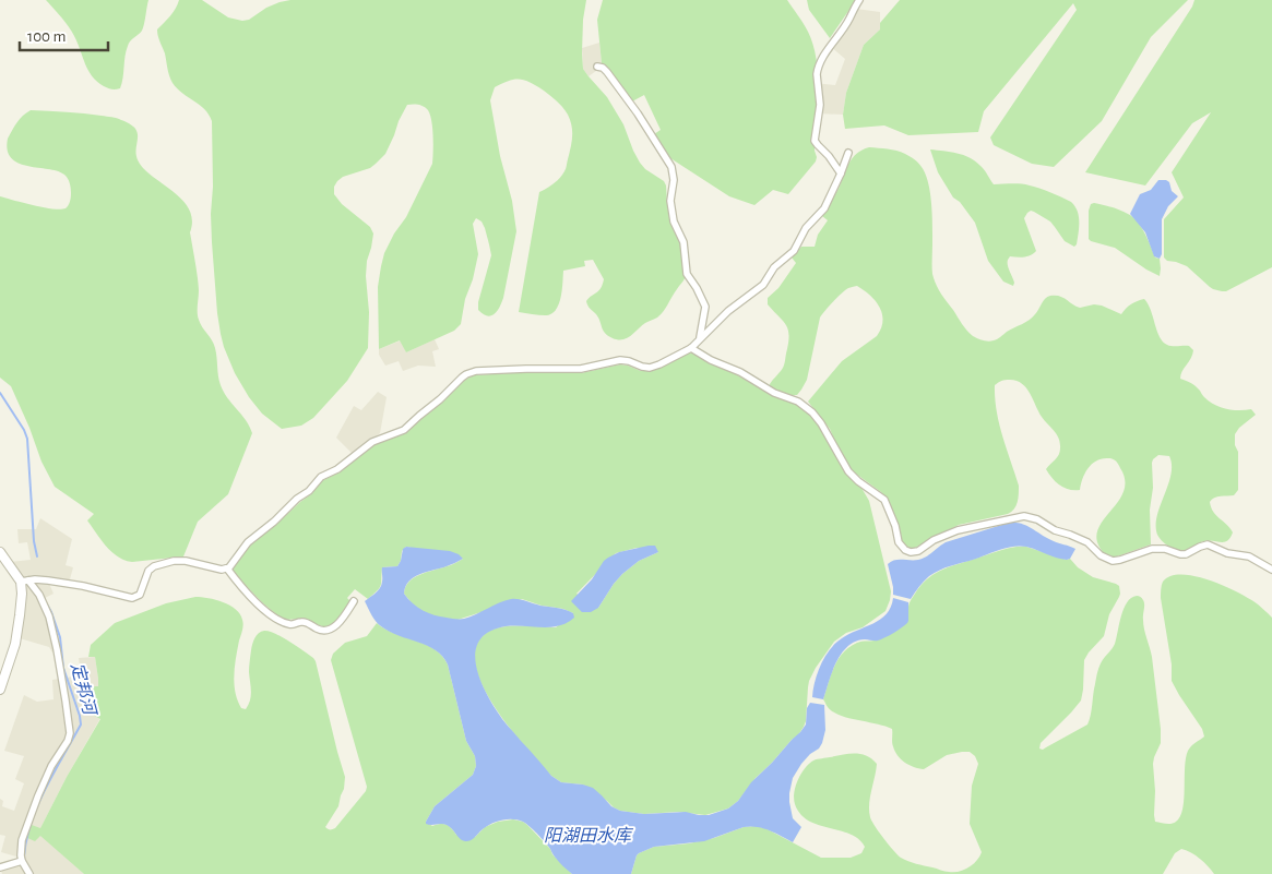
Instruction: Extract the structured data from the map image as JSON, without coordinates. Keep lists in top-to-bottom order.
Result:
{
  "water": ["定邦河", "阳湖田水库"],
  "scale_bar": "100 m"
}
